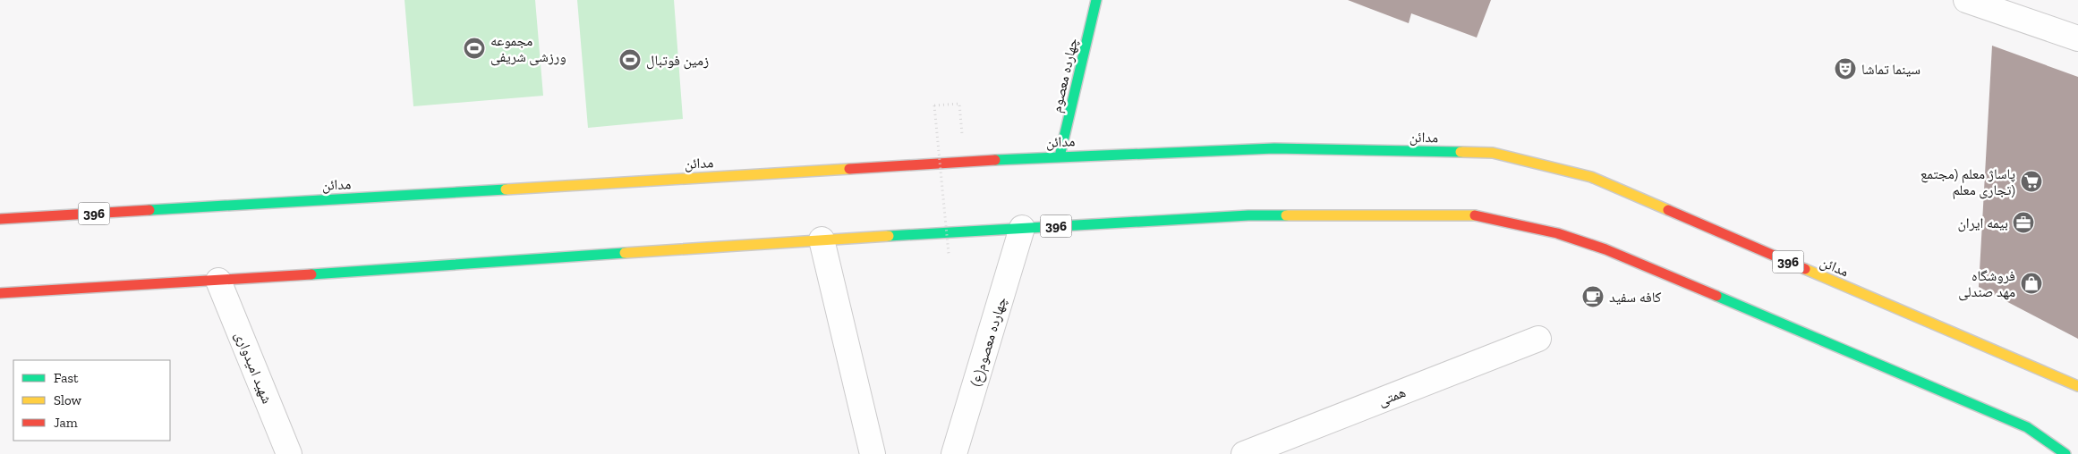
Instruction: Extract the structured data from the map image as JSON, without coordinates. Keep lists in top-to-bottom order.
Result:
{
  "streets": {
    "main road": ["چهارده معصوم", "مدائن", "396"],
    "street": ["چهارده معصوم(ع)", "شهيد امیدواری", "همتی"]
  },
  "crossings": [
    ["چهارده معصوم", "مدائن"],
    ["396", "چهارده معصوم(ع)"],
    ["396", "شهيد امیدواری"]
  ],
  "places": {
    "sports": ["مجموعه ورزشی شریفی", "زمین فوتبال"],
    "theatre": ["سینما تماشا"],
    "supermarket": ["پاساژ معلم (مجتمع تجاری معلم)"],
    "office": ["بیمه ایران"],
    "shop": ["فروشگاه مهد صندلی"],
    "cafe": ["کافه سفید"]
  },
  "legend": ["Fast", "Slow", "Jam"]
}
